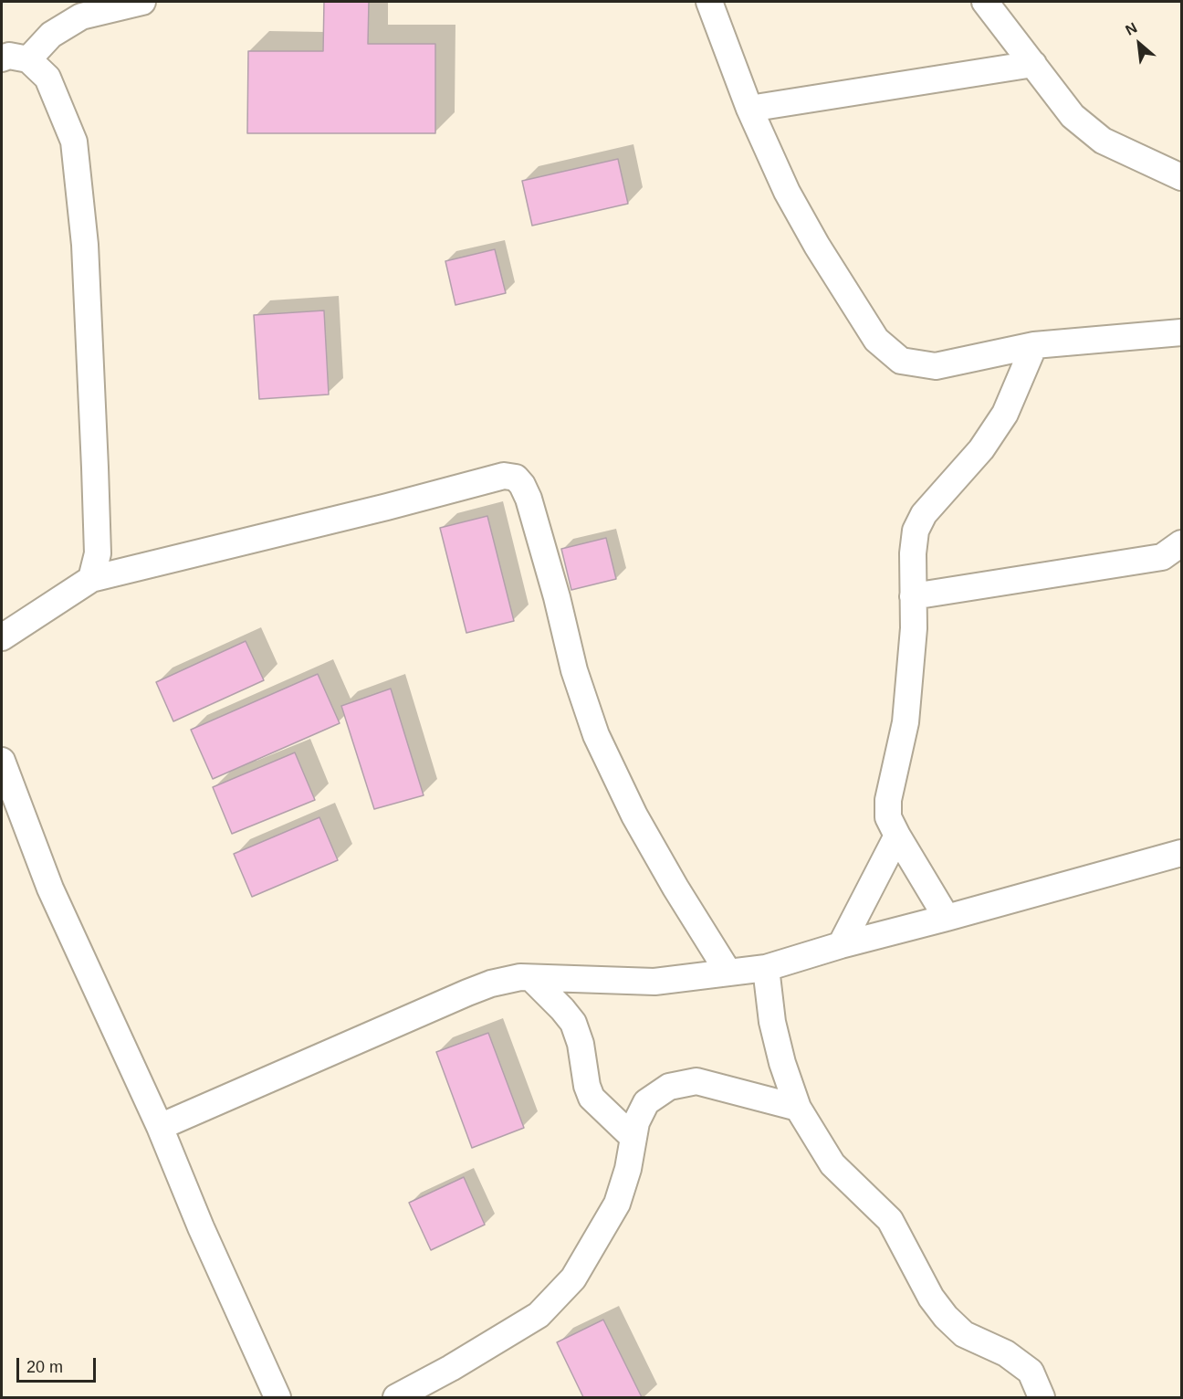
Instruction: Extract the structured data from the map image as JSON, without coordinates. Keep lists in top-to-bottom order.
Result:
{
  "scale_bar": "20 m",
  "north": "top left"
}
